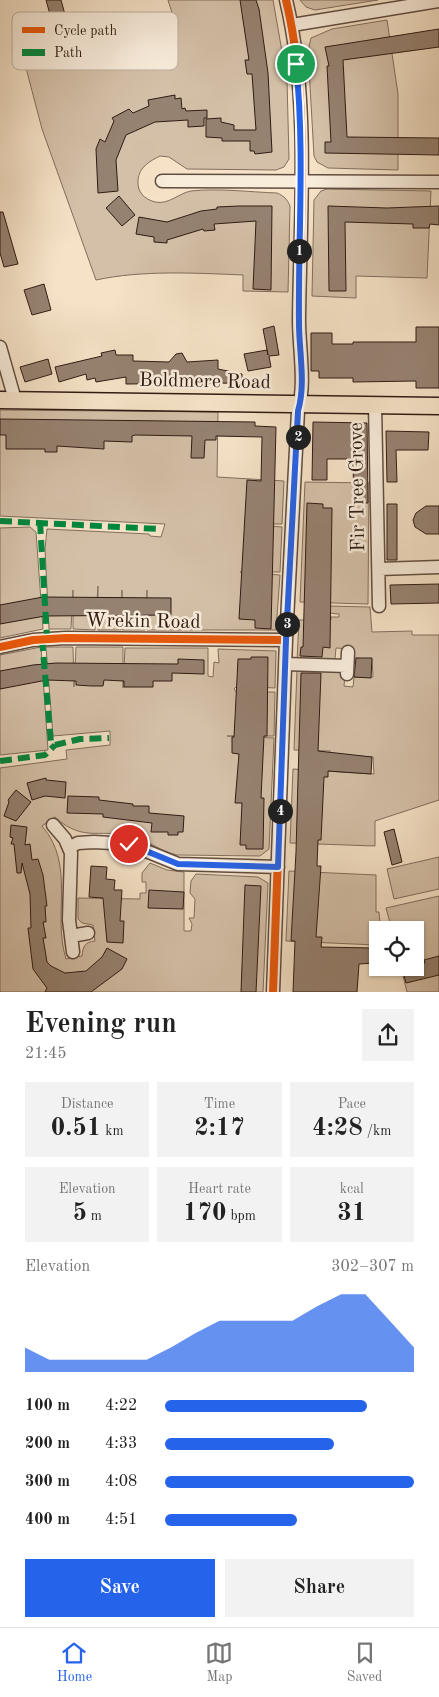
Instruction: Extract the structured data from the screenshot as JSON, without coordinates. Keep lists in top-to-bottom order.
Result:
{
  "streets": {
    "main road": ["Boldmere Road"],
    "street": ["Fir Tree Grove", "Wrekin Road"]
  },
  "crossings": [
    ["Boldmere Road", "Fir Tree Grove"]
  ],
  "legend": ["Cycle path", "Path"],
  "page": {
    "pins": [
      "1",
      "2",
      "3",
      "4"
    ],
    "heading": ["Evening run", "21:45"],
    "stats": [
      ["Distance", "0.51 km"],
      ["Time", "2:17"],
      ["Pace", "4:28 /km"],
      ["Elevation", "5 m"],
      ["Heart rate", "170 bpm"],
      ["kcal", "31"]
    ],
    "chart": ["Elevation", "302–307 m"],
    "list": [
      {
        "name": "100 m",
        "note": "4:22"
      },
      {
        "name": "200 m",
        "note": "4:33"
      },
      {
        "name": "300 m",
        "note": "4:08"
      },
      {
        "name": "400 m",
        "note": "4:51"
      }
    ],
    "buttons": ["Save", "Share"],
    "tabs": ["Home", "Map", "Saved"]
  }
}
